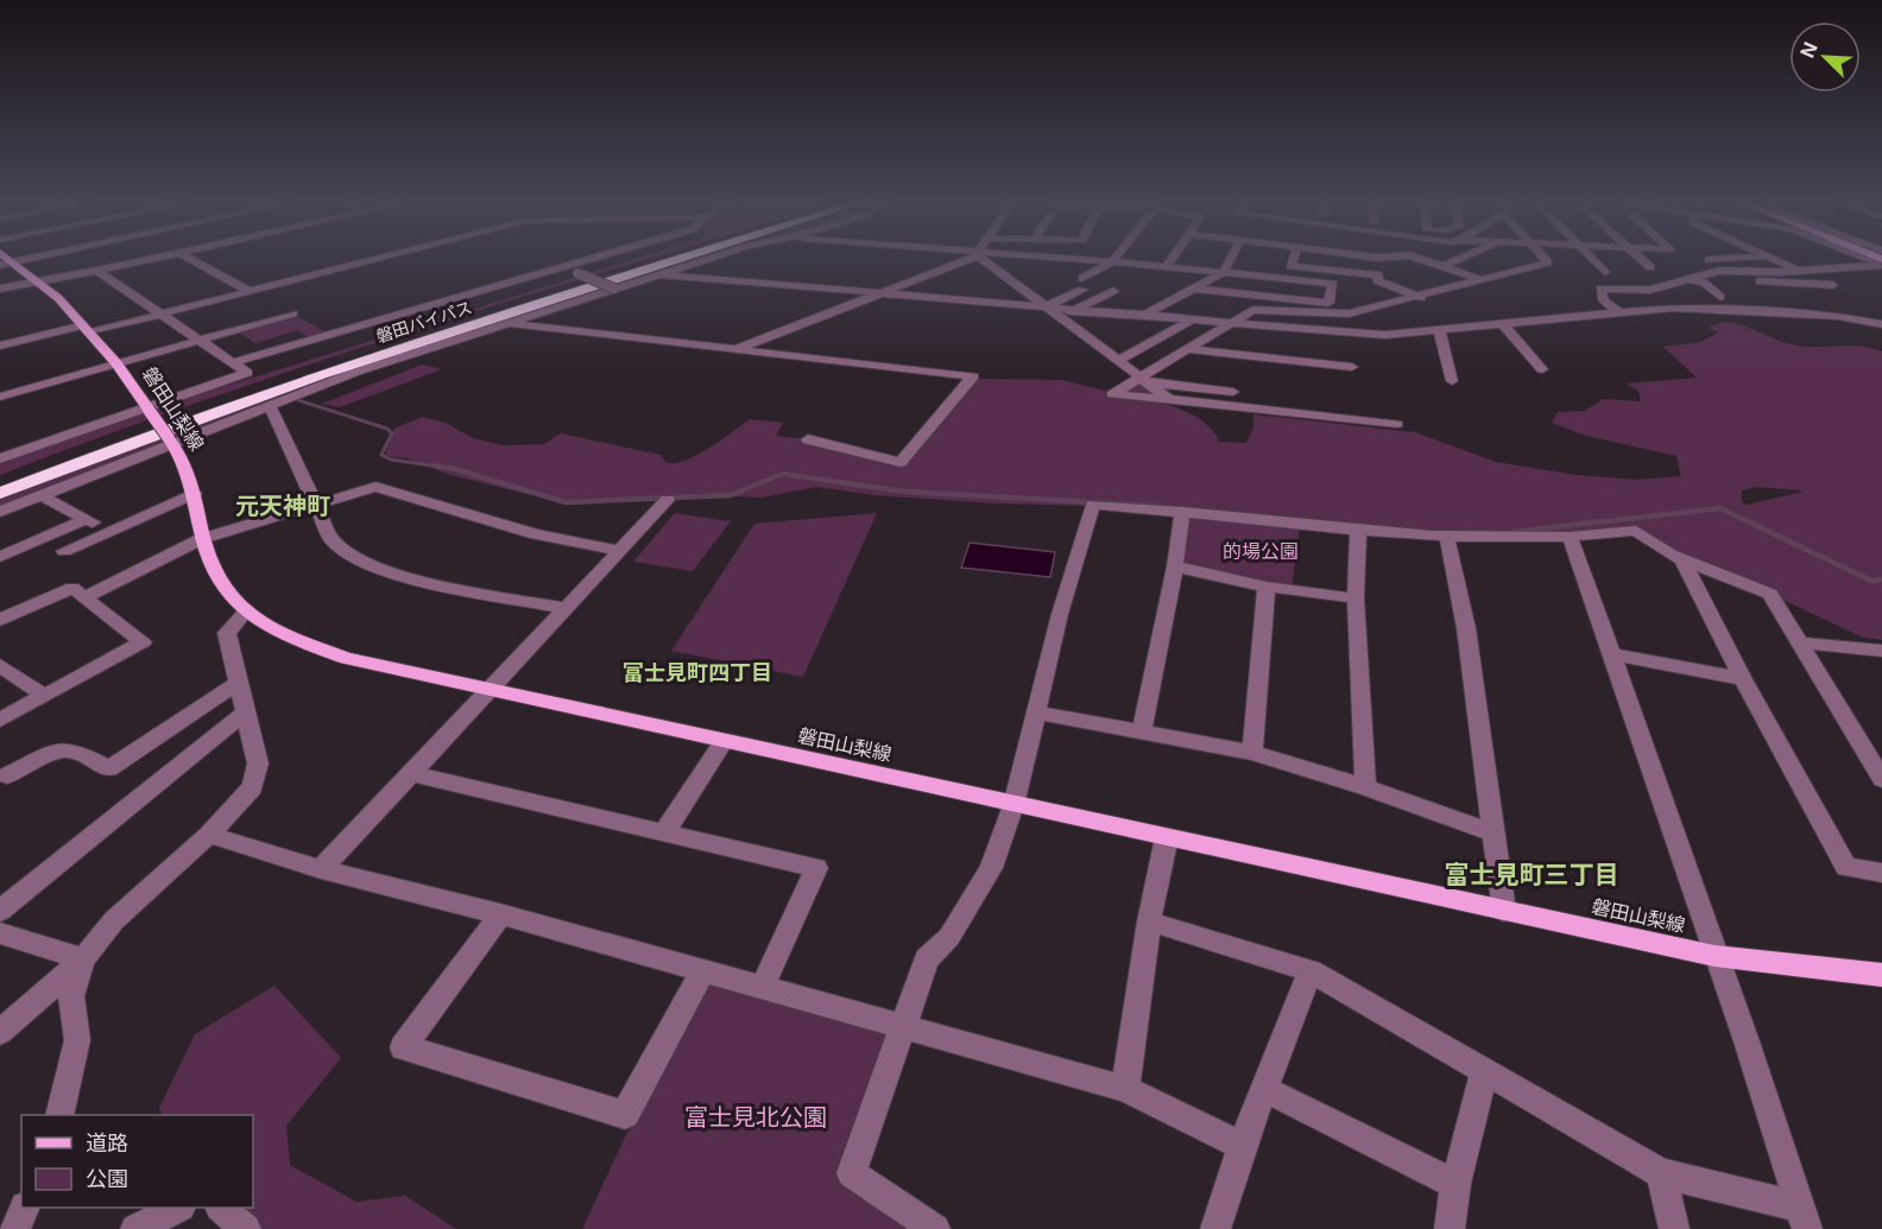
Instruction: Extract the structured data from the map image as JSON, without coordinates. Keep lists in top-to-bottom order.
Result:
{
  "streets": {
    "highway": ["磐田バイパス"],
    "main road": ["磐田山梨線"]
  },
  "districts": ["元天神町", "富士見町四丁目", "富士見町三丁目"],
  "parks": ["的場公園", "富士見北公園"],
  "legend": ["道路", "公園"],
  "north": "top left"
}
